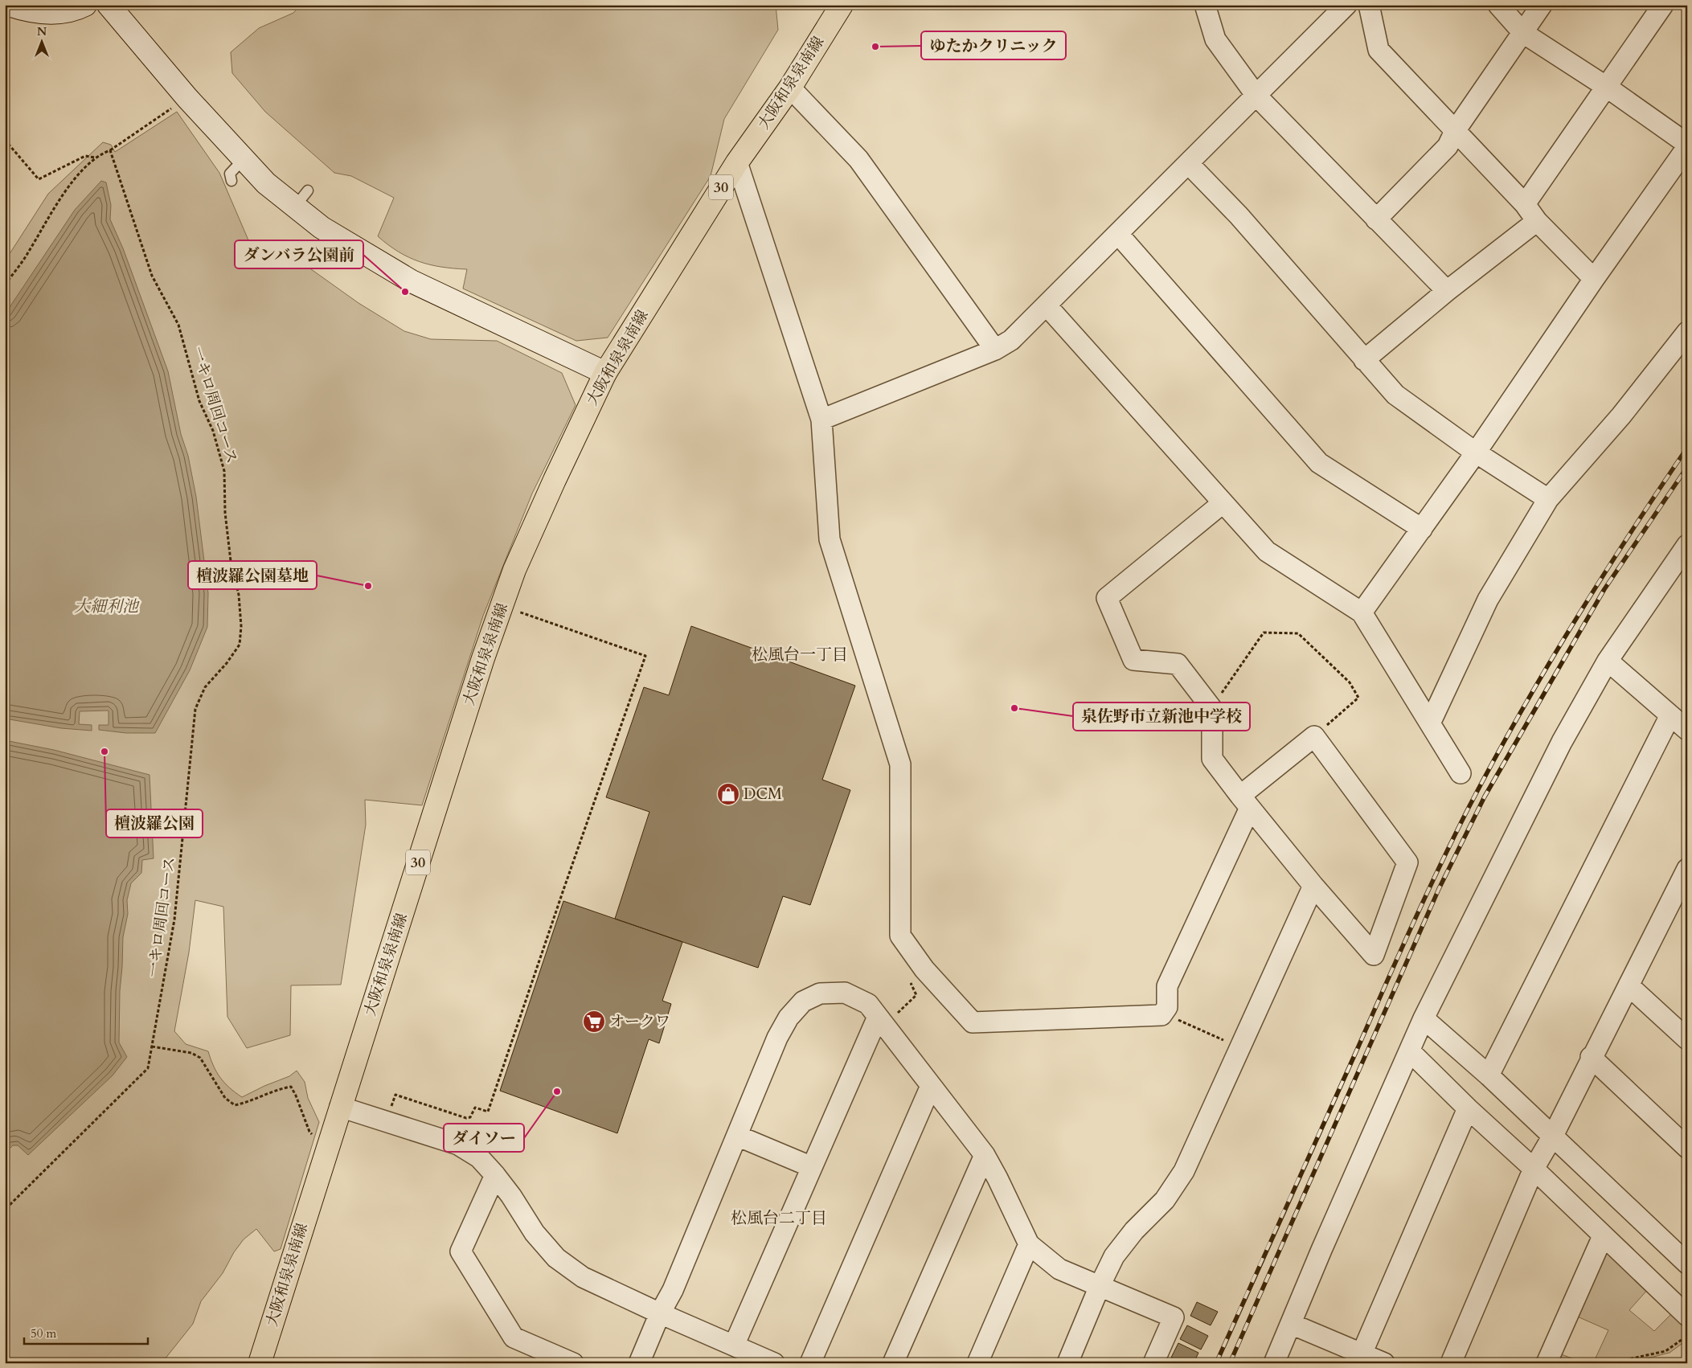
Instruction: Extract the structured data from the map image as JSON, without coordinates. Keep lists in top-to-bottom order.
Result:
{
  "streets": {
    "main road": ["大阪和泉泉南線", "30"],
    "path": ["一キロ周回コース"]
  },
  "districts": ["松風台一丁目", "松風台二丁目"],
  "water": ["大細利池"],
  "places": {
    "other": [
      "ゆたかクリニック",
      "ダンバラ公園前",
      "檀波羅公園墓地",
      "泉佐野市立新池中学校",
      "檀波羅公園",
      "ダイソー"
    ],
    "shop": ["DCM"],
    "supermarket": ["オークワ"]
  },
  "scale_bar": "50 m",
  "north": "top"
}
